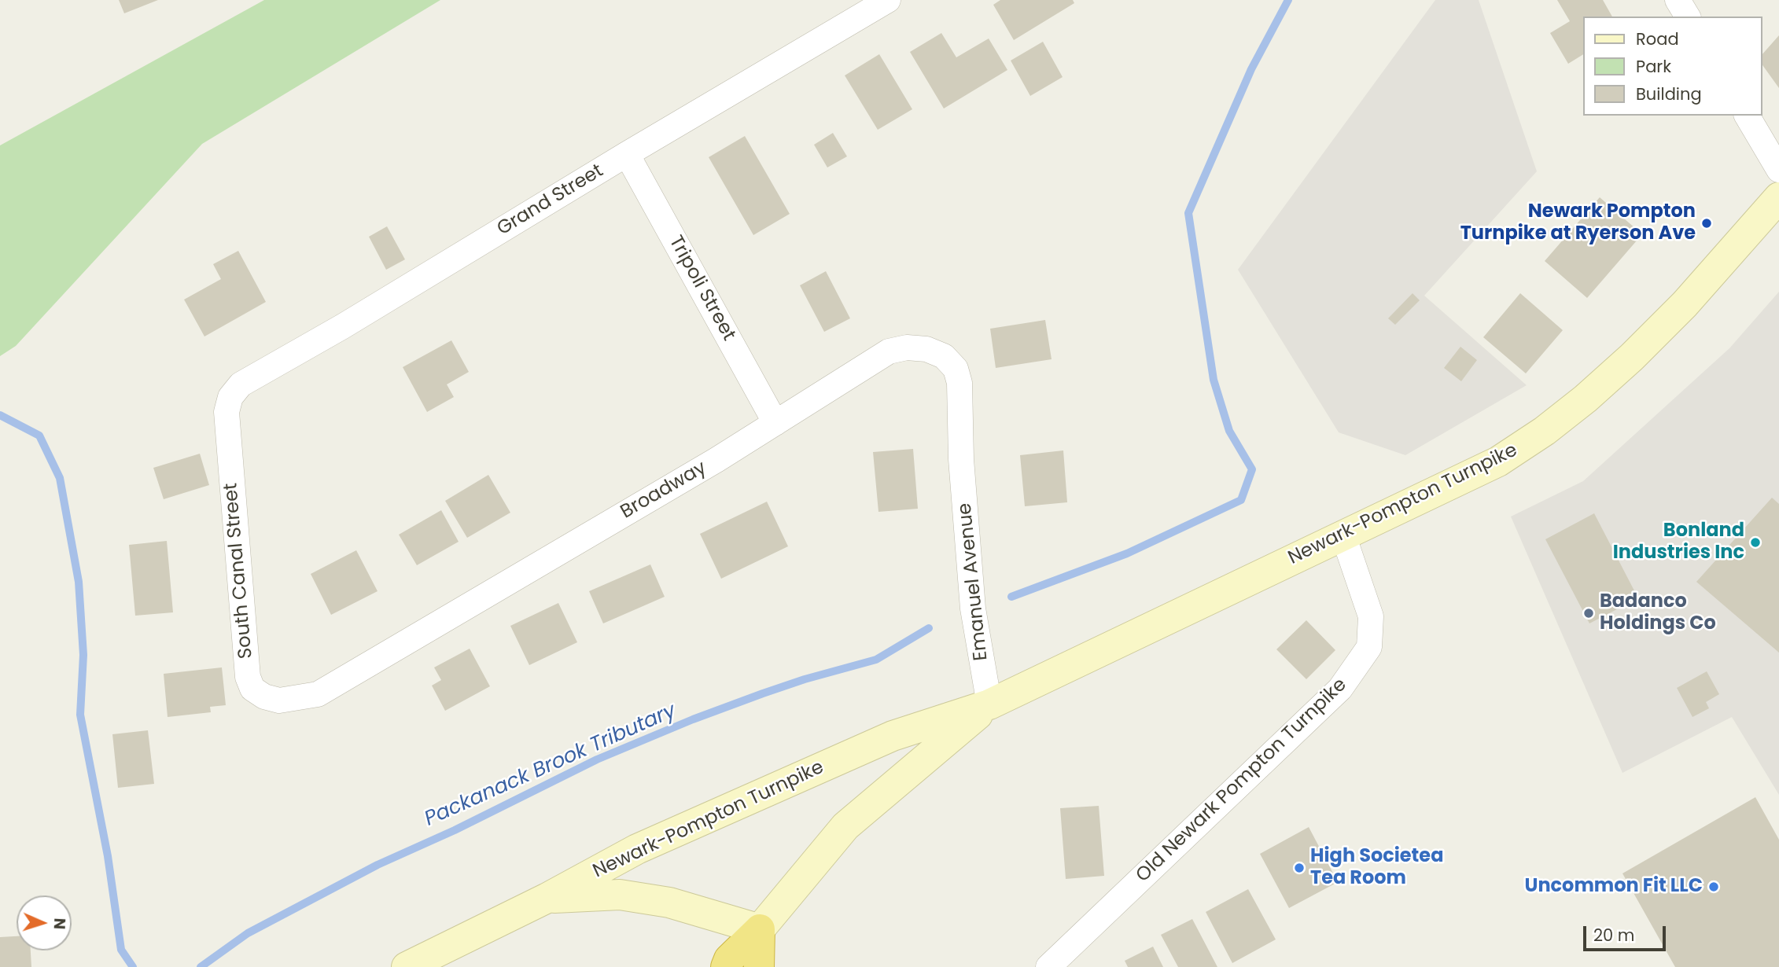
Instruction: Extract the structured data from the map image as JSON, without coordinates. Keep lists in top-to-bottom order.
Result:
{
  "streets": {
    "main road": ["Newark-Pompton Turnpike"],
    "street": [
      "Grand Street",
      "Tripoli Street",
      "Broadway",
      "South Canal Street",
      "Emanuel Avenue",
      "Old Newark Pompton Turnpike"
    ]
  },
  "crossings": [
    ["Grand Street", "Tripoli Street"],
    ["Grand Street", "South Canal Street"],
    ["Tripoli Street", "Broadway"],
    ["Broadway", "South Canal Street"],
    ["Broadway", "Emanuel Avenue"],
    ["Newark-Pompton Turnpike", "Emanuel Avenue"],
    ["Newark-Pompton Turnpike", "Old Newark Pompton Turnpike"]
  ],
  "water": ["Packanack Brook Tributary"],
  "places": [
    "Newark Pompton Turnpike at Ryerson Ave",
    "Bonland Industries Inc",
    "Badanco Holdings Co",
    "High Societea Tea Room",
    "Uncommon Fit LLC"
  ],
  "legend": ["Road", "Park", "Building"],
  "scale_bar": "20 m",
  "north": "right"
}
